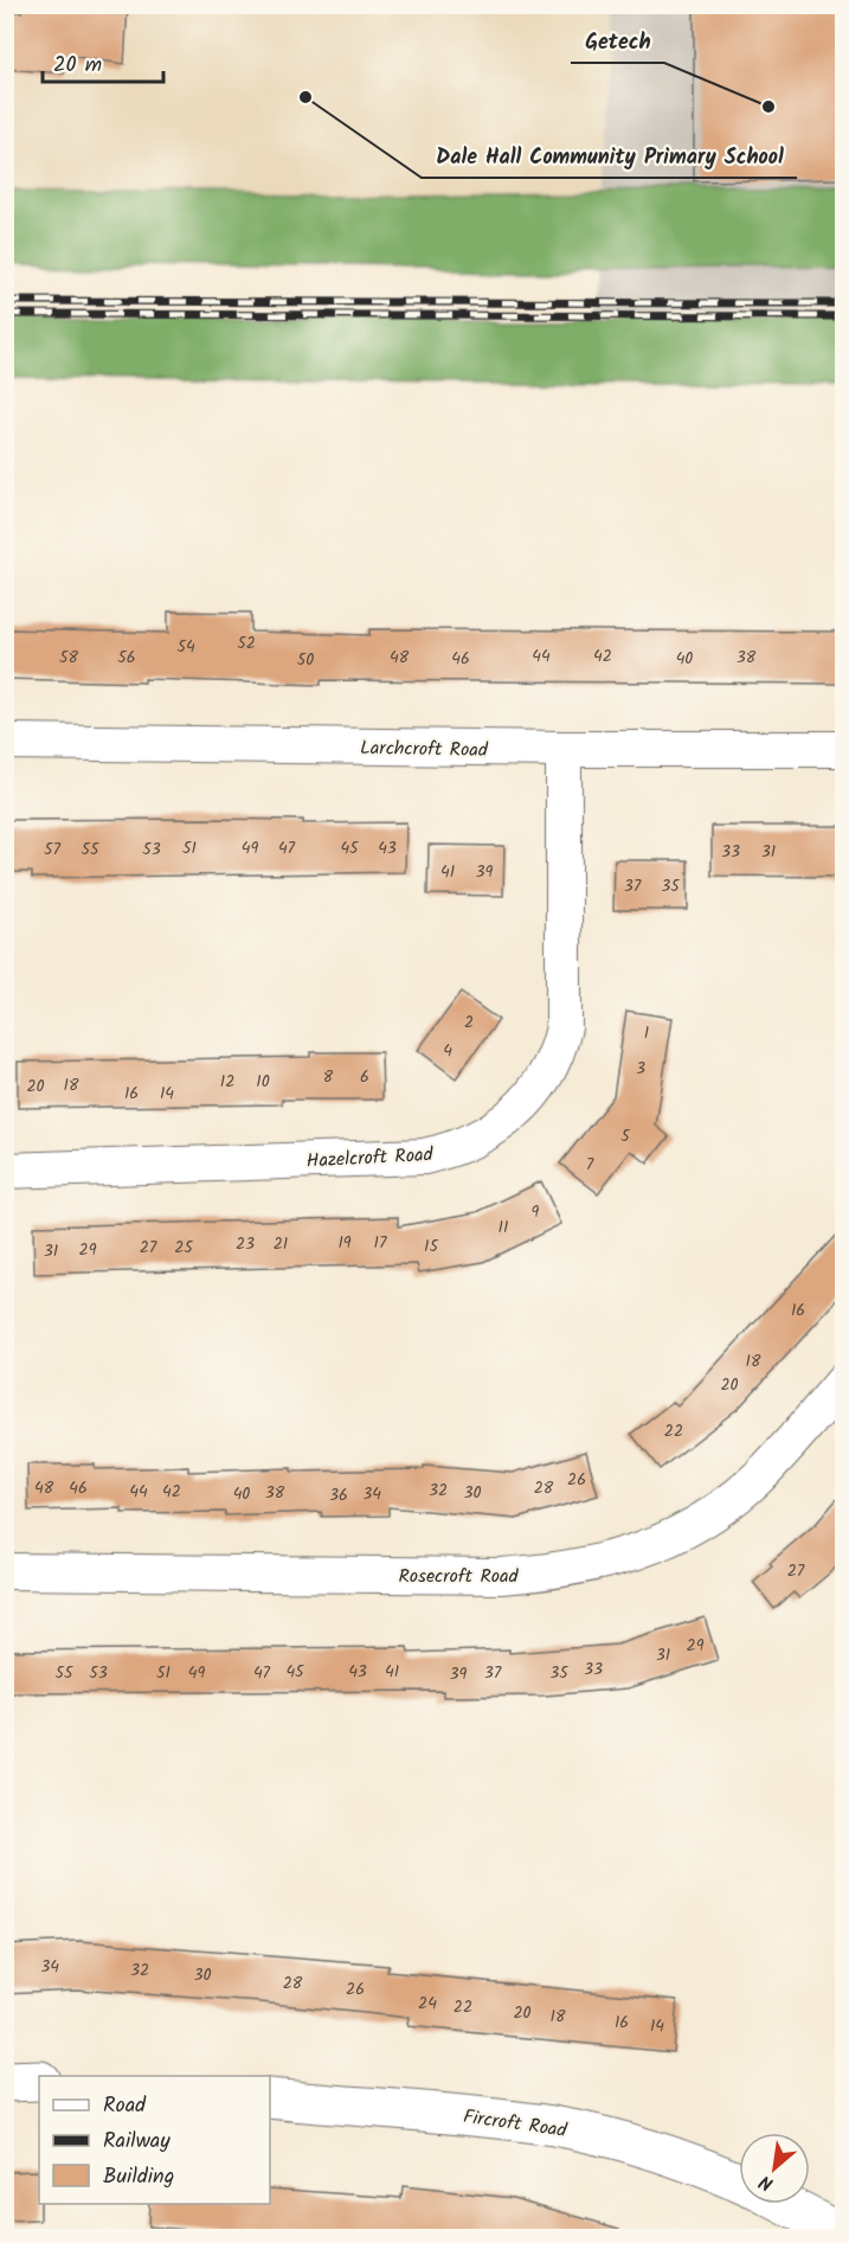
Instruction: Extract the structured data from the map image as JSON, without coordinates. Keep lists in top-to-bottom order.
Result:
{
  "streets": {
    "street": [
      "Larchcroft Road",
      "Hazelcroft Road",
      "Rosecroft Road",
      "Fircroft Road"
    ]
  },
  "crossings": [
    ["Larchcroft Road", "Hazelcroft Road"]
  ],
  "places": ["Dale Hall Community Primary School", "Getech"],
  "house_numbers": [
    "52",
    "54",
    "44",
    "42",
    "58",
    "56",
    "48",
    "38",
    "46",
    "40",
    "50",
    "51",
    "49",
    "47",
    "45",
    "43",
    "57",
    "55",
    "53",
    "33",
    "31",
    "41",
    "39",
    "37",
    "35",
    "2",
    "1",
    "4",
    "3",
    "8",
    "6",
    "12",
    "10",
    "18",
    "20",
    "16",
    "14",
    "5",
    "7",
    "9",
    "11",
    "19",
    "17",
    "23",
    "21",
    "15",
    "27",
    "25",
    "29",
    "31",
    "16",
    "18",
    "20",
    "22",
    "26",
    "48",
    "46",
    "28",
    "32",
    "44",
    "42",
    "38",
    "30",
    "40",
    "34",
    "36",
    "27",
    "29",
    "31",
    "33",
    "45",
    "43",
    "41",
    "55",
    "53",
    "51",
    "49",
    "47",
    "37",
    "35",
    "39",
    "34",
    "32",
    "30",
    "28",
    "26",
    "24",
    "22",
    "20",
    "18",
    "16",
    "14"
  ],
  "legend": ["Road", "Railway", "Building"],
  "scale_bar": "20 m",
  "north": "bottom left"
}
